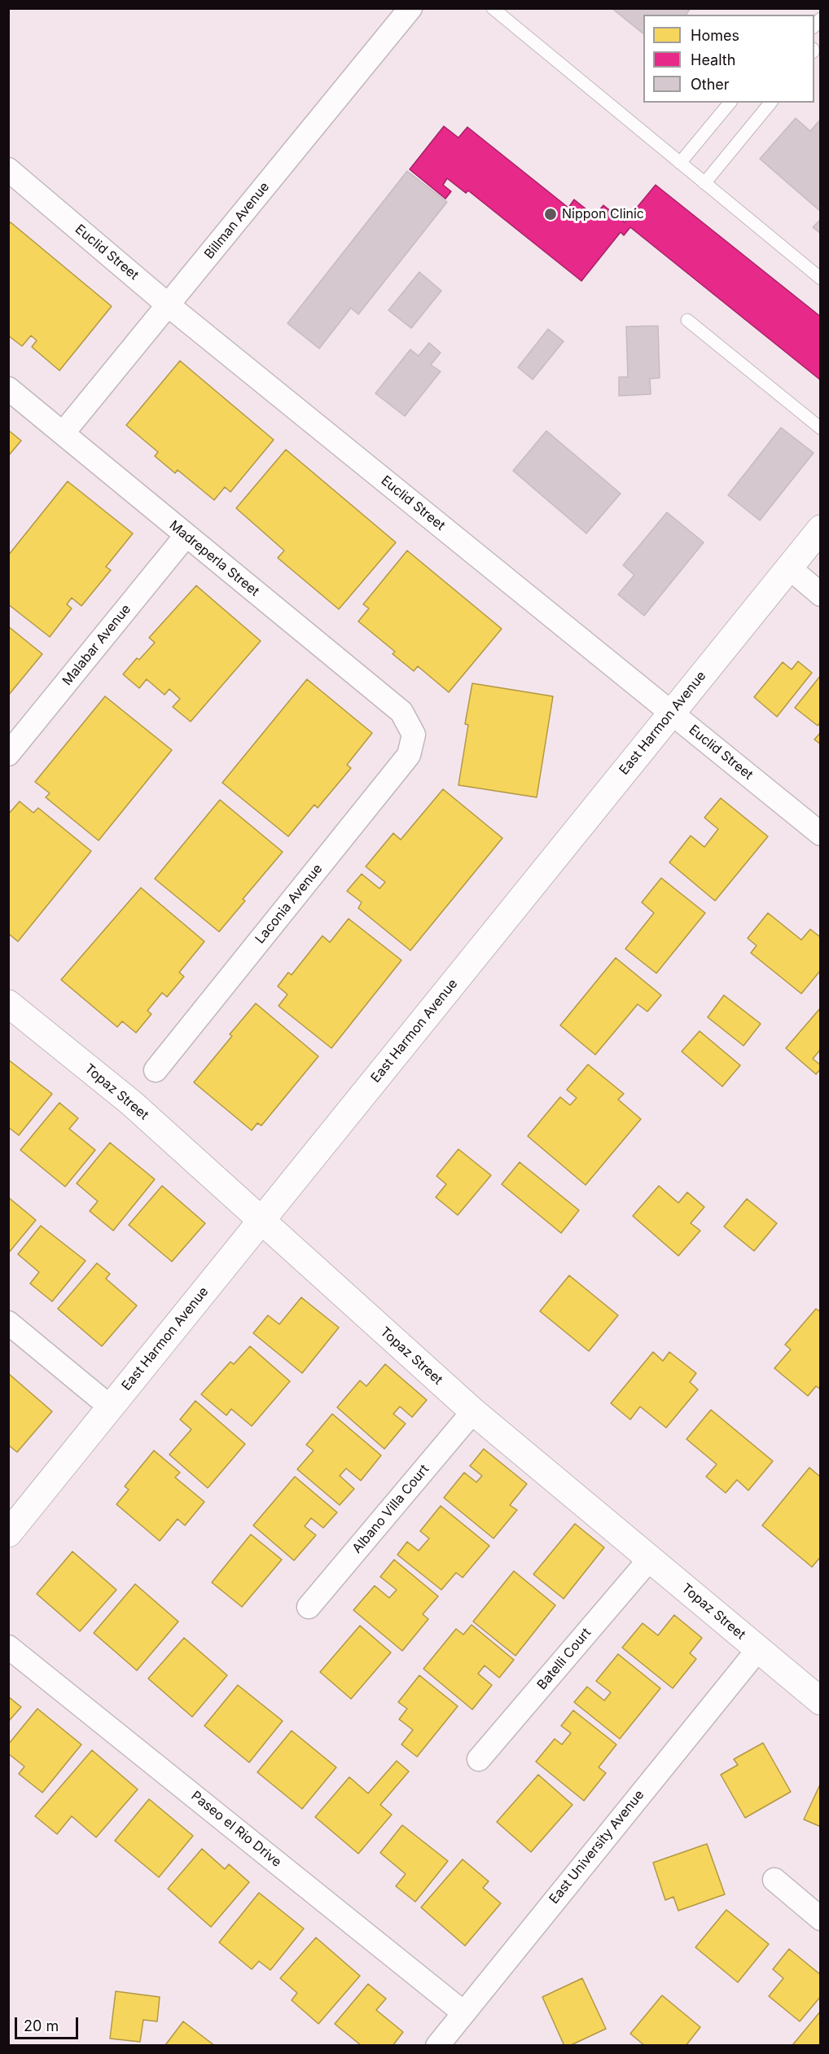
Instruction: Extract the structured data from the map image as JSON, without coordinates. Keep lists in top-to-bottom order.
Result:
{
  "streets": {
    "main road": ["East Harmon Avenue", "Topaz Street"],
    "street": [
      "Billman Avenue",
      "Euclid Street",
      "Madreperla Street",
      "Malabar Avenue",
      "Laconia Avenue",
      "Albano Villa Court",
      "Batelli Court",
      "Paseo el Rio Drive",
      "East University Avenue"
    ]
  },
  "crossings": [
    ["Billman Avenue", "Euclid Street"],
    ["Billman Avenue", "Madreperla Street"],
    ["Euclid Street", "East Harmon Avenue"],
    ["Madreperla Street", "Malabar Avenue"],
    ["Madreperla Street", "Laconia Avenue"],
    ["East Harmon Avenue", "Topaz Street"],
    ["Topaz Street", "Albano Villa Court"],
    ["Topaz Street", "Batelli Court"],
    ["Topaz Street", "East University Avenue"],
    ["Paseo el Rio Drive", "East University Avenue"]
  ],
  "places": ["Nippon Clinic"],
  "legend": ["Homes", "Health", "Other"],
  "scale_bar": "20 m"
}
